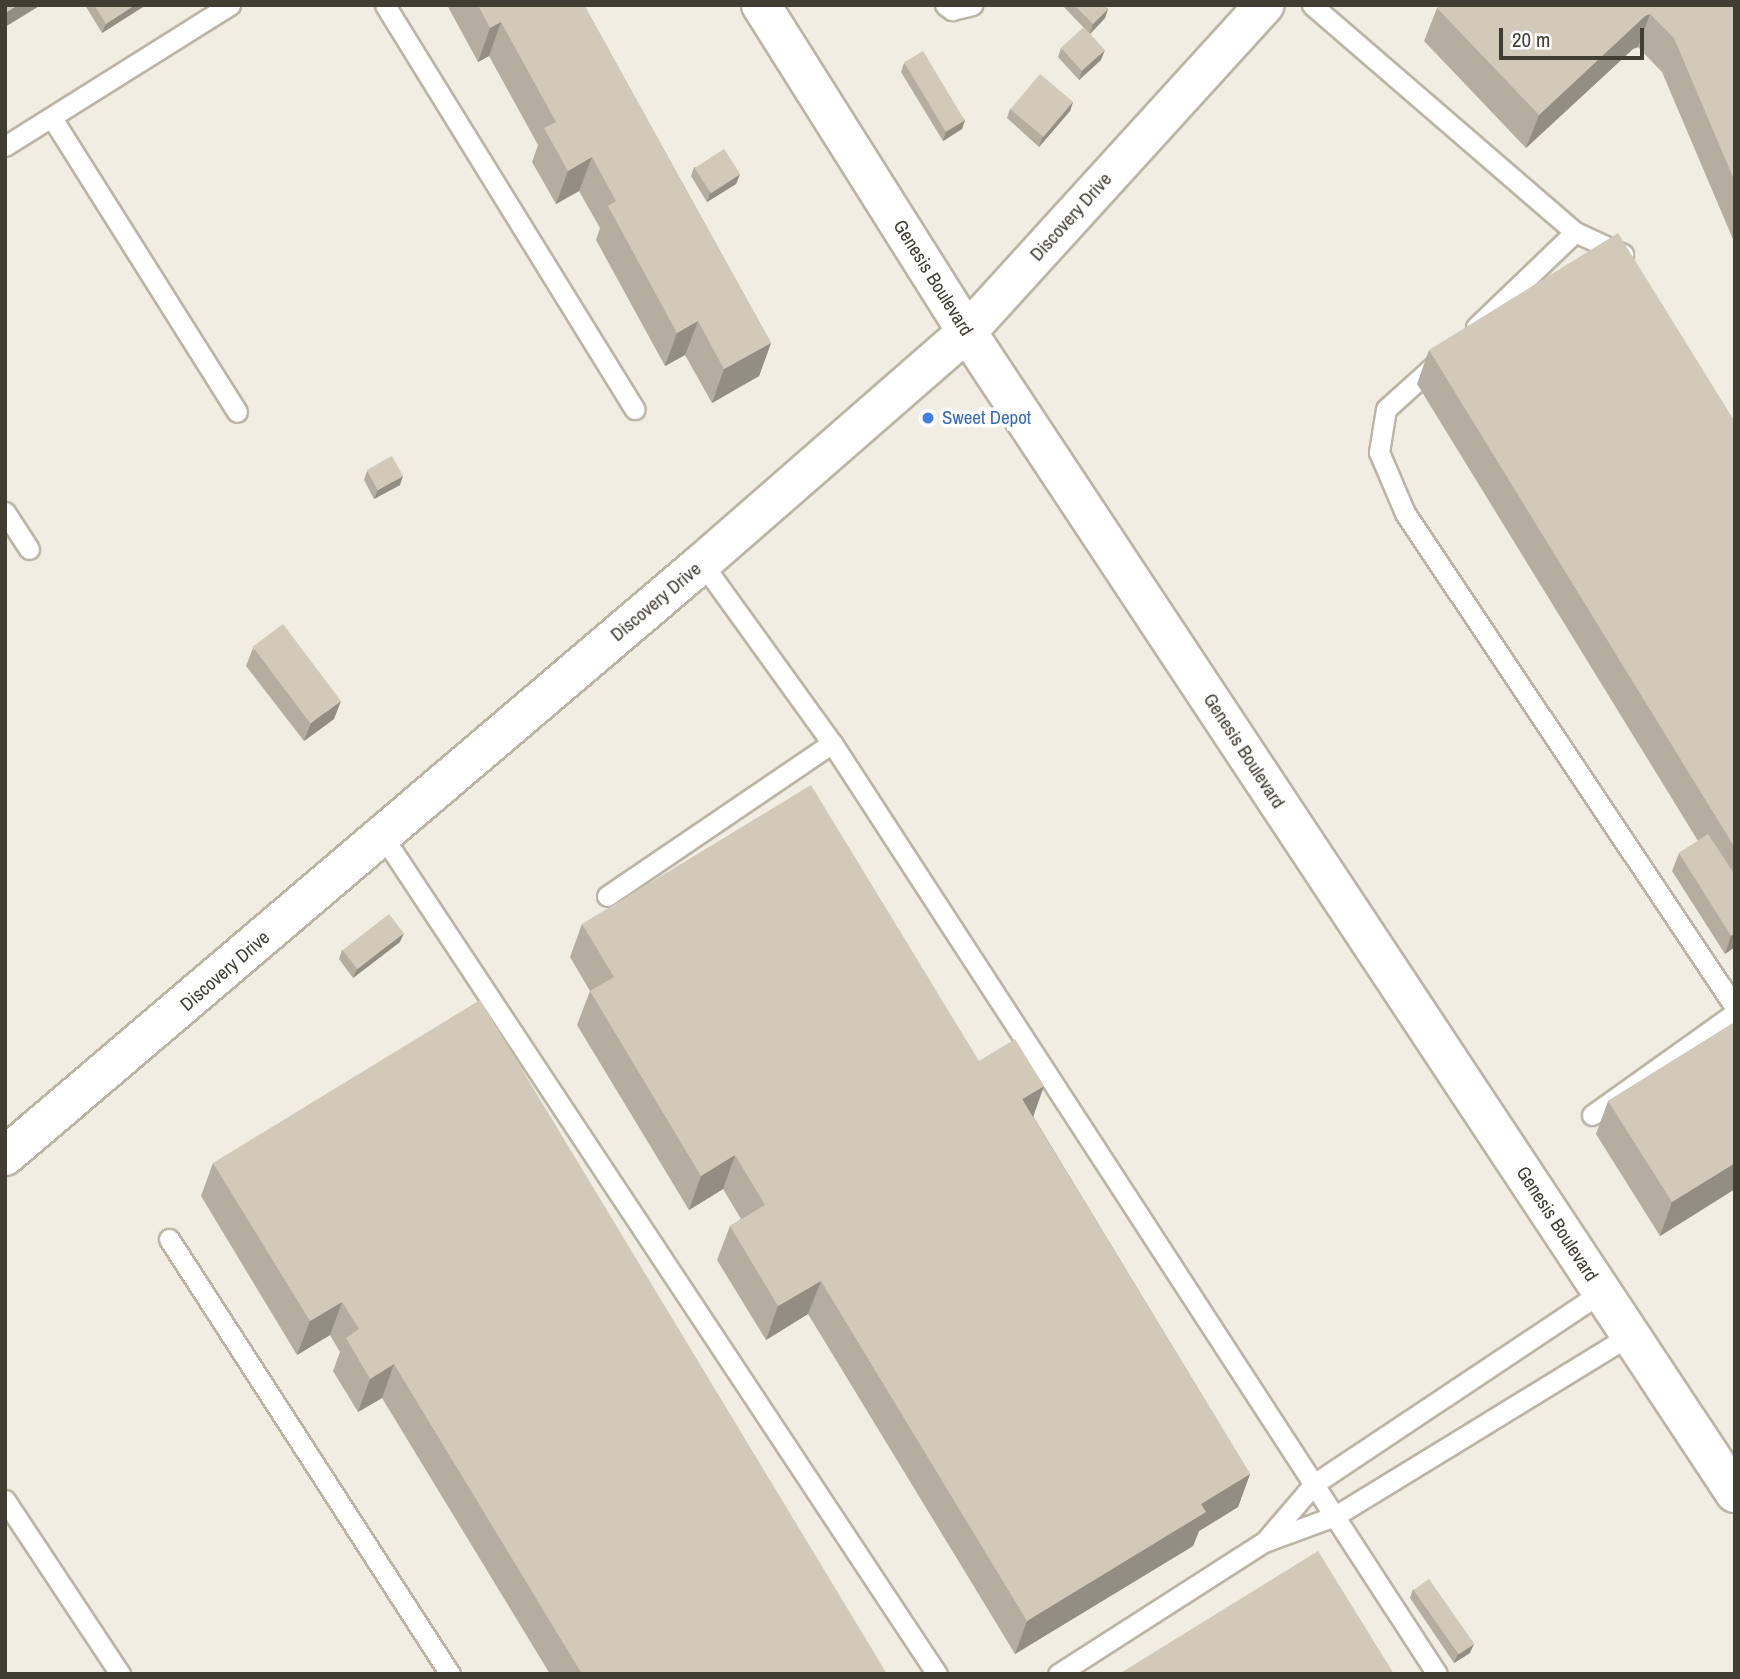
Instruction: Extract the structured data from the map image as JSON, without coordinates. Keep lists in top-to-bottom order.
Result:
{
  "streets": {
    "street": ["Discovery Drive", "Genesis Boulevard"]
  },
  "crossings": [
    ["Discovery Drive", "Genesis Boulevard"]
  ],
  "places": ["Sweet Depot"],
  "scale_bar": "20 m"
}
